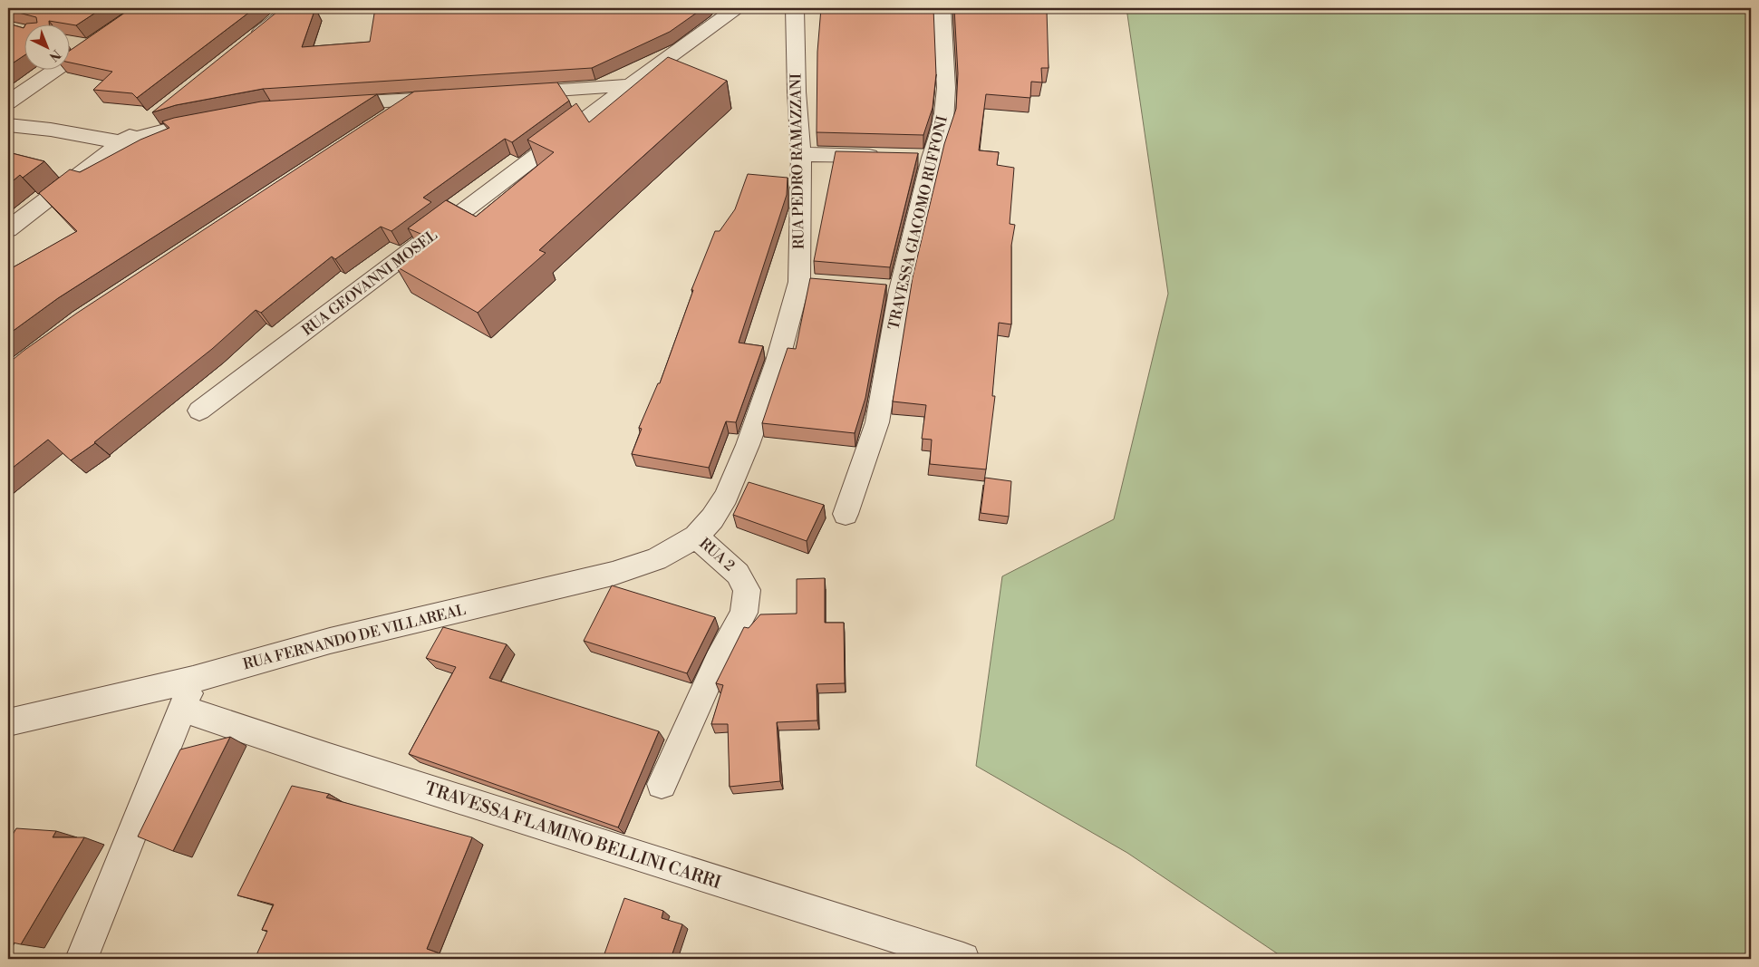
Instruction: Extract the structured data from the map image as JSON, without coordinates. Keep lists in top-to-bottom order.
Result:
{
  "streets": {
    "street": [
      "RUA PEDRO RAMAZZANI",
      "TRAVESSA GIACOMO RUFFONI",
      "RUA GEOVANNI MOSEL",
      "RUA 2",
      "RUA FERNANDO DE VILLAREAL",
      "TRAVESSA FLAMINO BELLINI CARRI"
    ]
  },
  "crossings": [
    ["RUA PEDRO RAMAZZANI", "RUA 2"],
    ["RUA PEDRO RAMAZZANI", "RUA FERNANDO DE VILLAREAL"],
    ["RUA 2", "RUA FERNANDO DE VILLAREAL"]
  ],
  "north": "bottom right"
}
